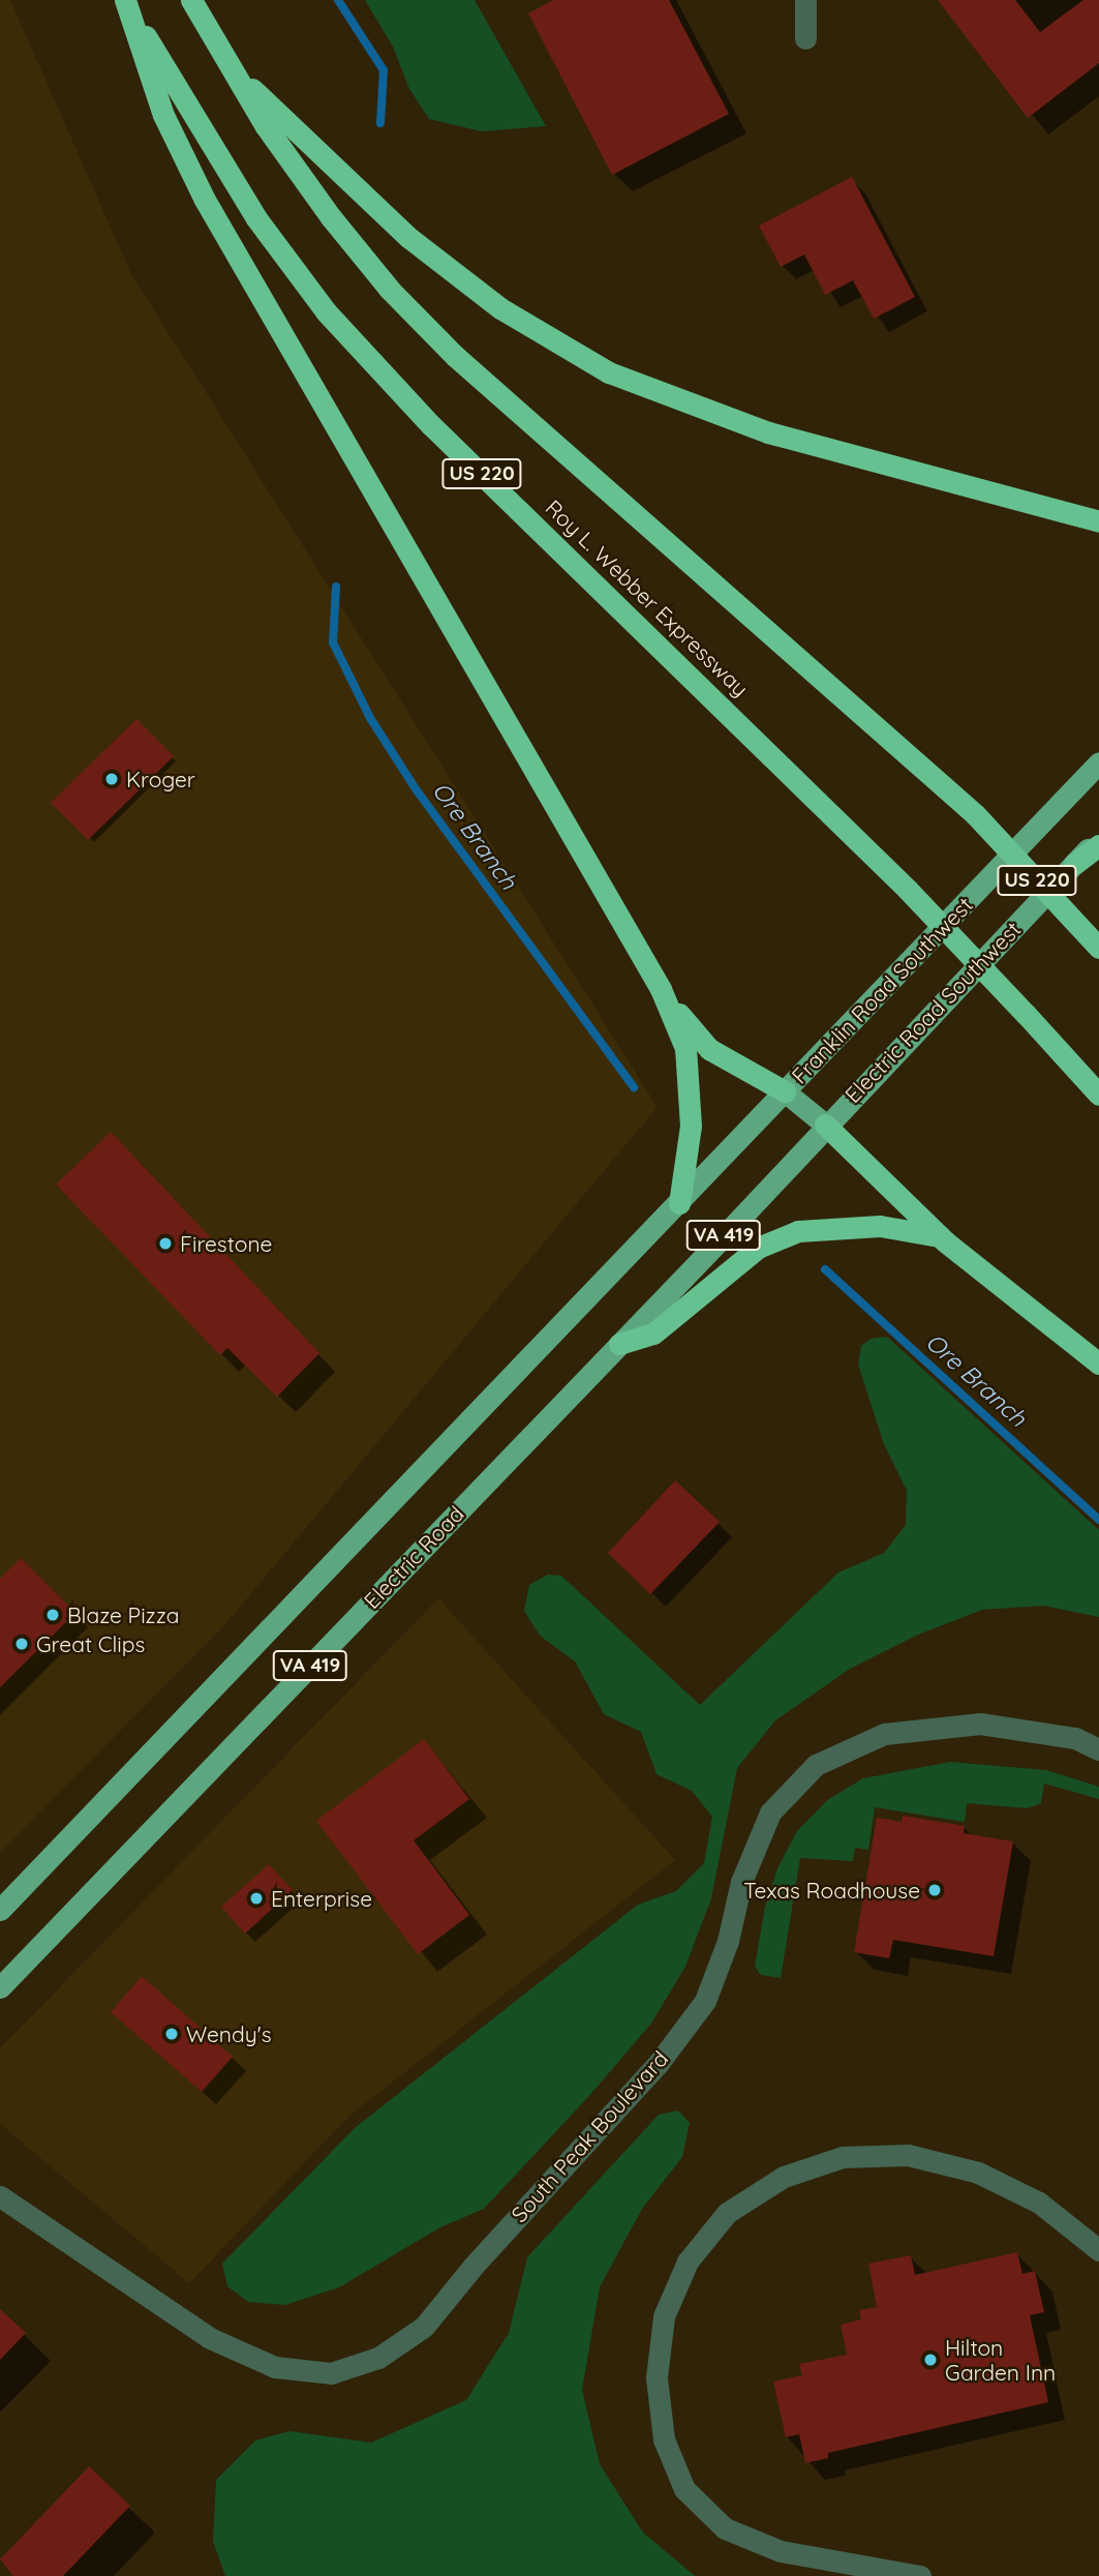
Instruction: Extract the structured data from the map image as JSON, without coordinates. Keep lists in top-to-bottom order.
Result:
{
  "streets": {
    "highway": ["US 220", "Roy L. Webber Expressway"],
    "main road": [
      "Franklin Road Southwest",
      "Electric Road Southwest",
      "VA 419",
      "Electric Road"
    ],
    "street": ["South Peak Boulevard"]
  },
  "crossings": [
    ["Franklin Road Southwest", "VA 419"],
    ["Electric Road Southwest", "Electric Road"]
  ],
  "water": ["Ore Branch"],
  "places": [
    "Kroger",
    "Firestone",
    "Blaze Pizza",
    "Great Clips",
    "Texas Roadhouse",
    "Enterprise",
    "Wendy's",
    "Hilton Garden Inn"
  ]
}
